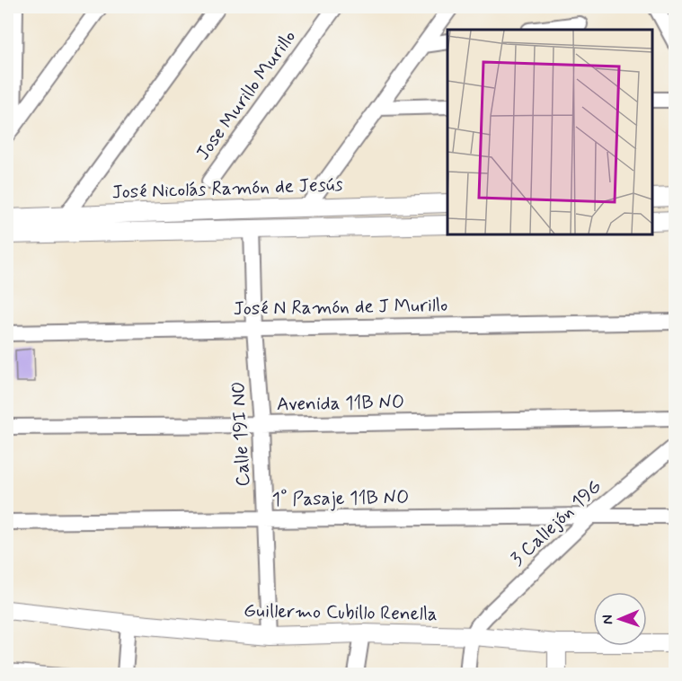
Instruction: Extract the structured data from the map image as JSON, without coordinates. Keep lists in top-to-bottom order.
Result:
{
  "streets": {
    "street": [
      "Jose Murillo Murillo",
      "José Nicolás Ramón de Jesús",
      "José N Ramón de J Murillo",
      "Avenida 11B NO",
      "Calle 19I NO",
      "1° Pasaje 11B NO",
      "3 Callejón 19G",
      "Guillermo Cubillo Renella"
    ]
  },
  "crossings": [
    ["José Nicolás Ramón de Jesús", "Calle 19I NO"],
    ["José N Ramón de J Murillo", "Calle 19I NO"],
    ["Avenida 11B NO", "Calle 19I NO"],
    ["Calle 19I NO", "1° Pasaje 11B NO"],
    ["Calle 19I NO", "Guillermo Cubillo Renella"],
    ["1° Pasaje 11B NO", "3 Callejón 19G"],
    ["3 Callejón 19G", "Guillermo Cubillo Renella"]
  ],
  "north": "left"
}
